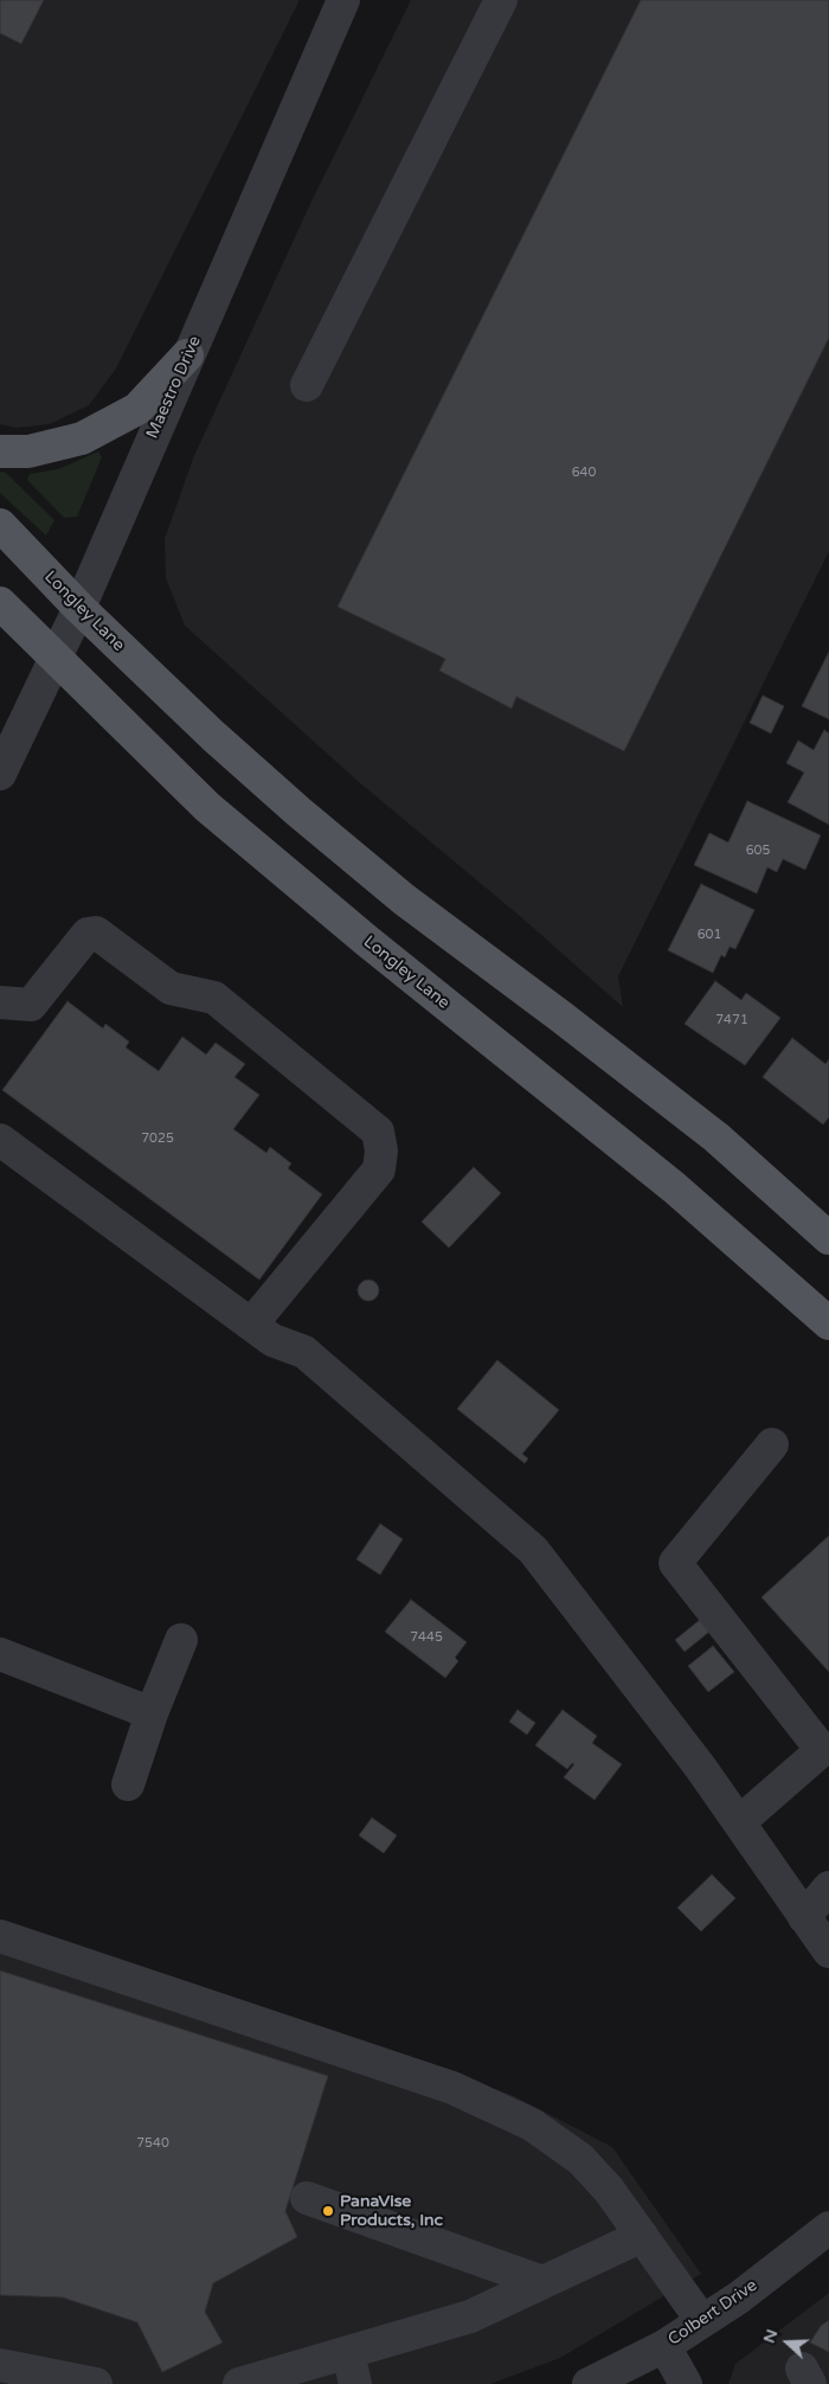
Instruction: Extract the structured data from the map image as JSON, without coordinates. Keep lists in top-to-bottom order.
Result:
{
  "streets": {
    "main road": ["Longley Lane"],
    "street": ["Maestro Drive", "Colbert Drive"]
  },
  "crossings": [
    ["Maestro Drive", "Longley Lane"]
  ],
  "places": ["PanaVise Products, Inc"],
  "house_numbers": [
    "640",
    "605",
    "601",
    "7471",
    "7025",
    "7445",
    "7540"
  ],
  "north": "left"
}
